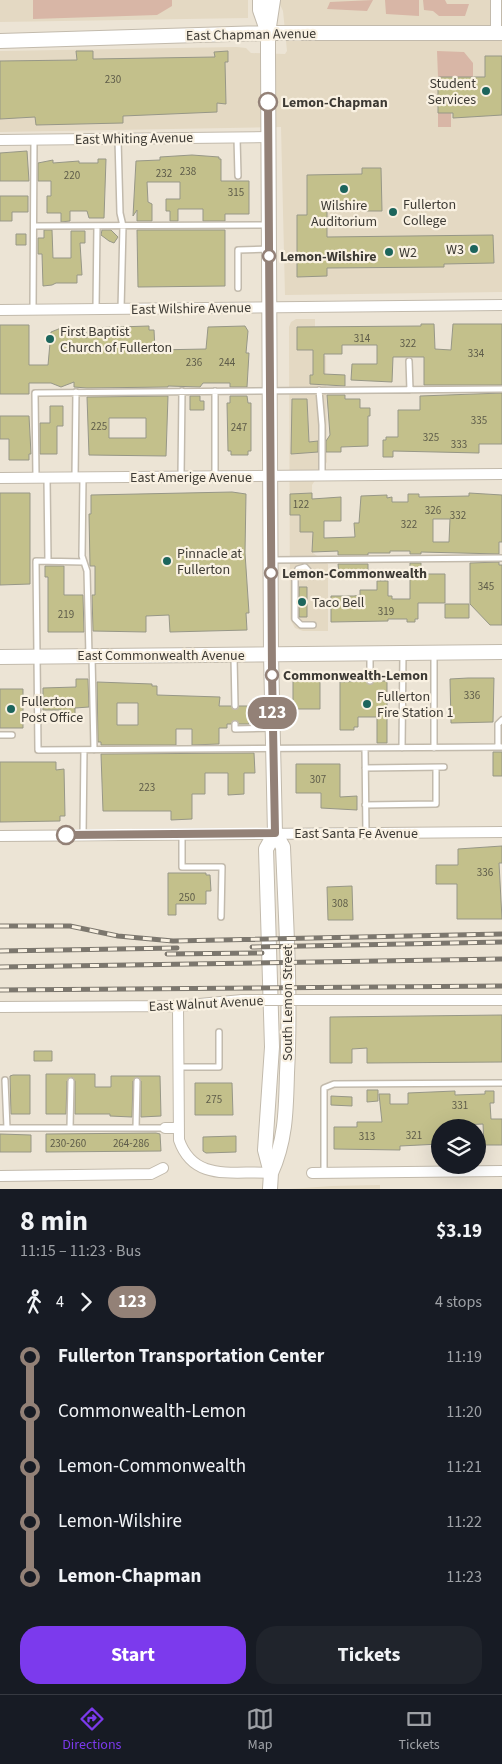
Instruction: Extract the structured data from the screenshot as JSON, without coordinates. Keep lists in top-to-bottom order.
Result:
{
  "streets": {
    "street": [
      "East Chapman Avenue",
      "East Whiting Avenue",
      "East Wilshire Avenue",
      "East Amerige Avenue",
      "East Commonwealth Avenue",
      "East Santa Fe Avenue",
      "East Walnut Avenue",
      "South Lemon Street"
    ]
  },
  "crossings": [
    ["East Chapman Avenue", "South Lemon Street"],
    ["East Whiting Avenue", "South Lemon Street"],
    ["East Wilshire Avenue", "South Lemon Street"],
    ["East Amerige Avenue", "South Lemon Street"],
    ["East Commonwealth Avenue", "South Lemon Street"],
    ["East Santa Fe Avenue", "South Lemon Street"]
  ],
  "places": [
    "Student Services",
    "Lemon-Chapman",
    "Wilshire Auditorium",
    "Fullerton College",
    "W3",
    "W2",
    "Lemon-Wilshire",
    "First Baptist Church of Fullerton",
    "Pinnacle at Fullerton",
    "Lemon-Commonwealth",
    "Taco Bell",
    "Commonwealth-Lemon",
    "Fullerton Fire Station 1",
    "Fullerton Post Office"
  ],
  "lines": ["bus line 123"],
  "house_numbers": [
    "230",
    "238",
    "232",
    "220",
    "315",
    "314",
    "322",
    "334",
    "236",
    "244",
    "335",
    "225",
    "247",
    "325",
    "333",
    "122",
    "326",
    "332",
    "322",
    "345",
    "319",
    "219",
    "336",
    "307",
    "223",
    "336",
    "250",
    "308",
    "275",
    "331",
    "321",
    "313",
    "230-260",
    "264-286"
  ],
  "page": {
    "on_map": "123",
    "heading": ["8 min", "11:15 – 11:23 · Bus", "$3.19"],
    "legs": ["4", "123", "4 stops"],
    "list": [
      {
        "name": "Fullerton Transportation Center",
        "value": "11:19"
      },
      {
        "name": "Commonwealth-Lemon",
        "value": "11:20"
      },
      {
        "name": "Lemon-Commonwealth",
        "value": "11:21"
      },
      {
        "name": "Lemon-Wilshire",
        "value": "11:22"
      },
      {
        "name": "Lemon-Chapman",
        "value": "11:23"
      }
    ],
    "buttons": ["Start", "Tickets"],
    "tabs": ["Directions", "Map", "Tickets"]
  }
}
